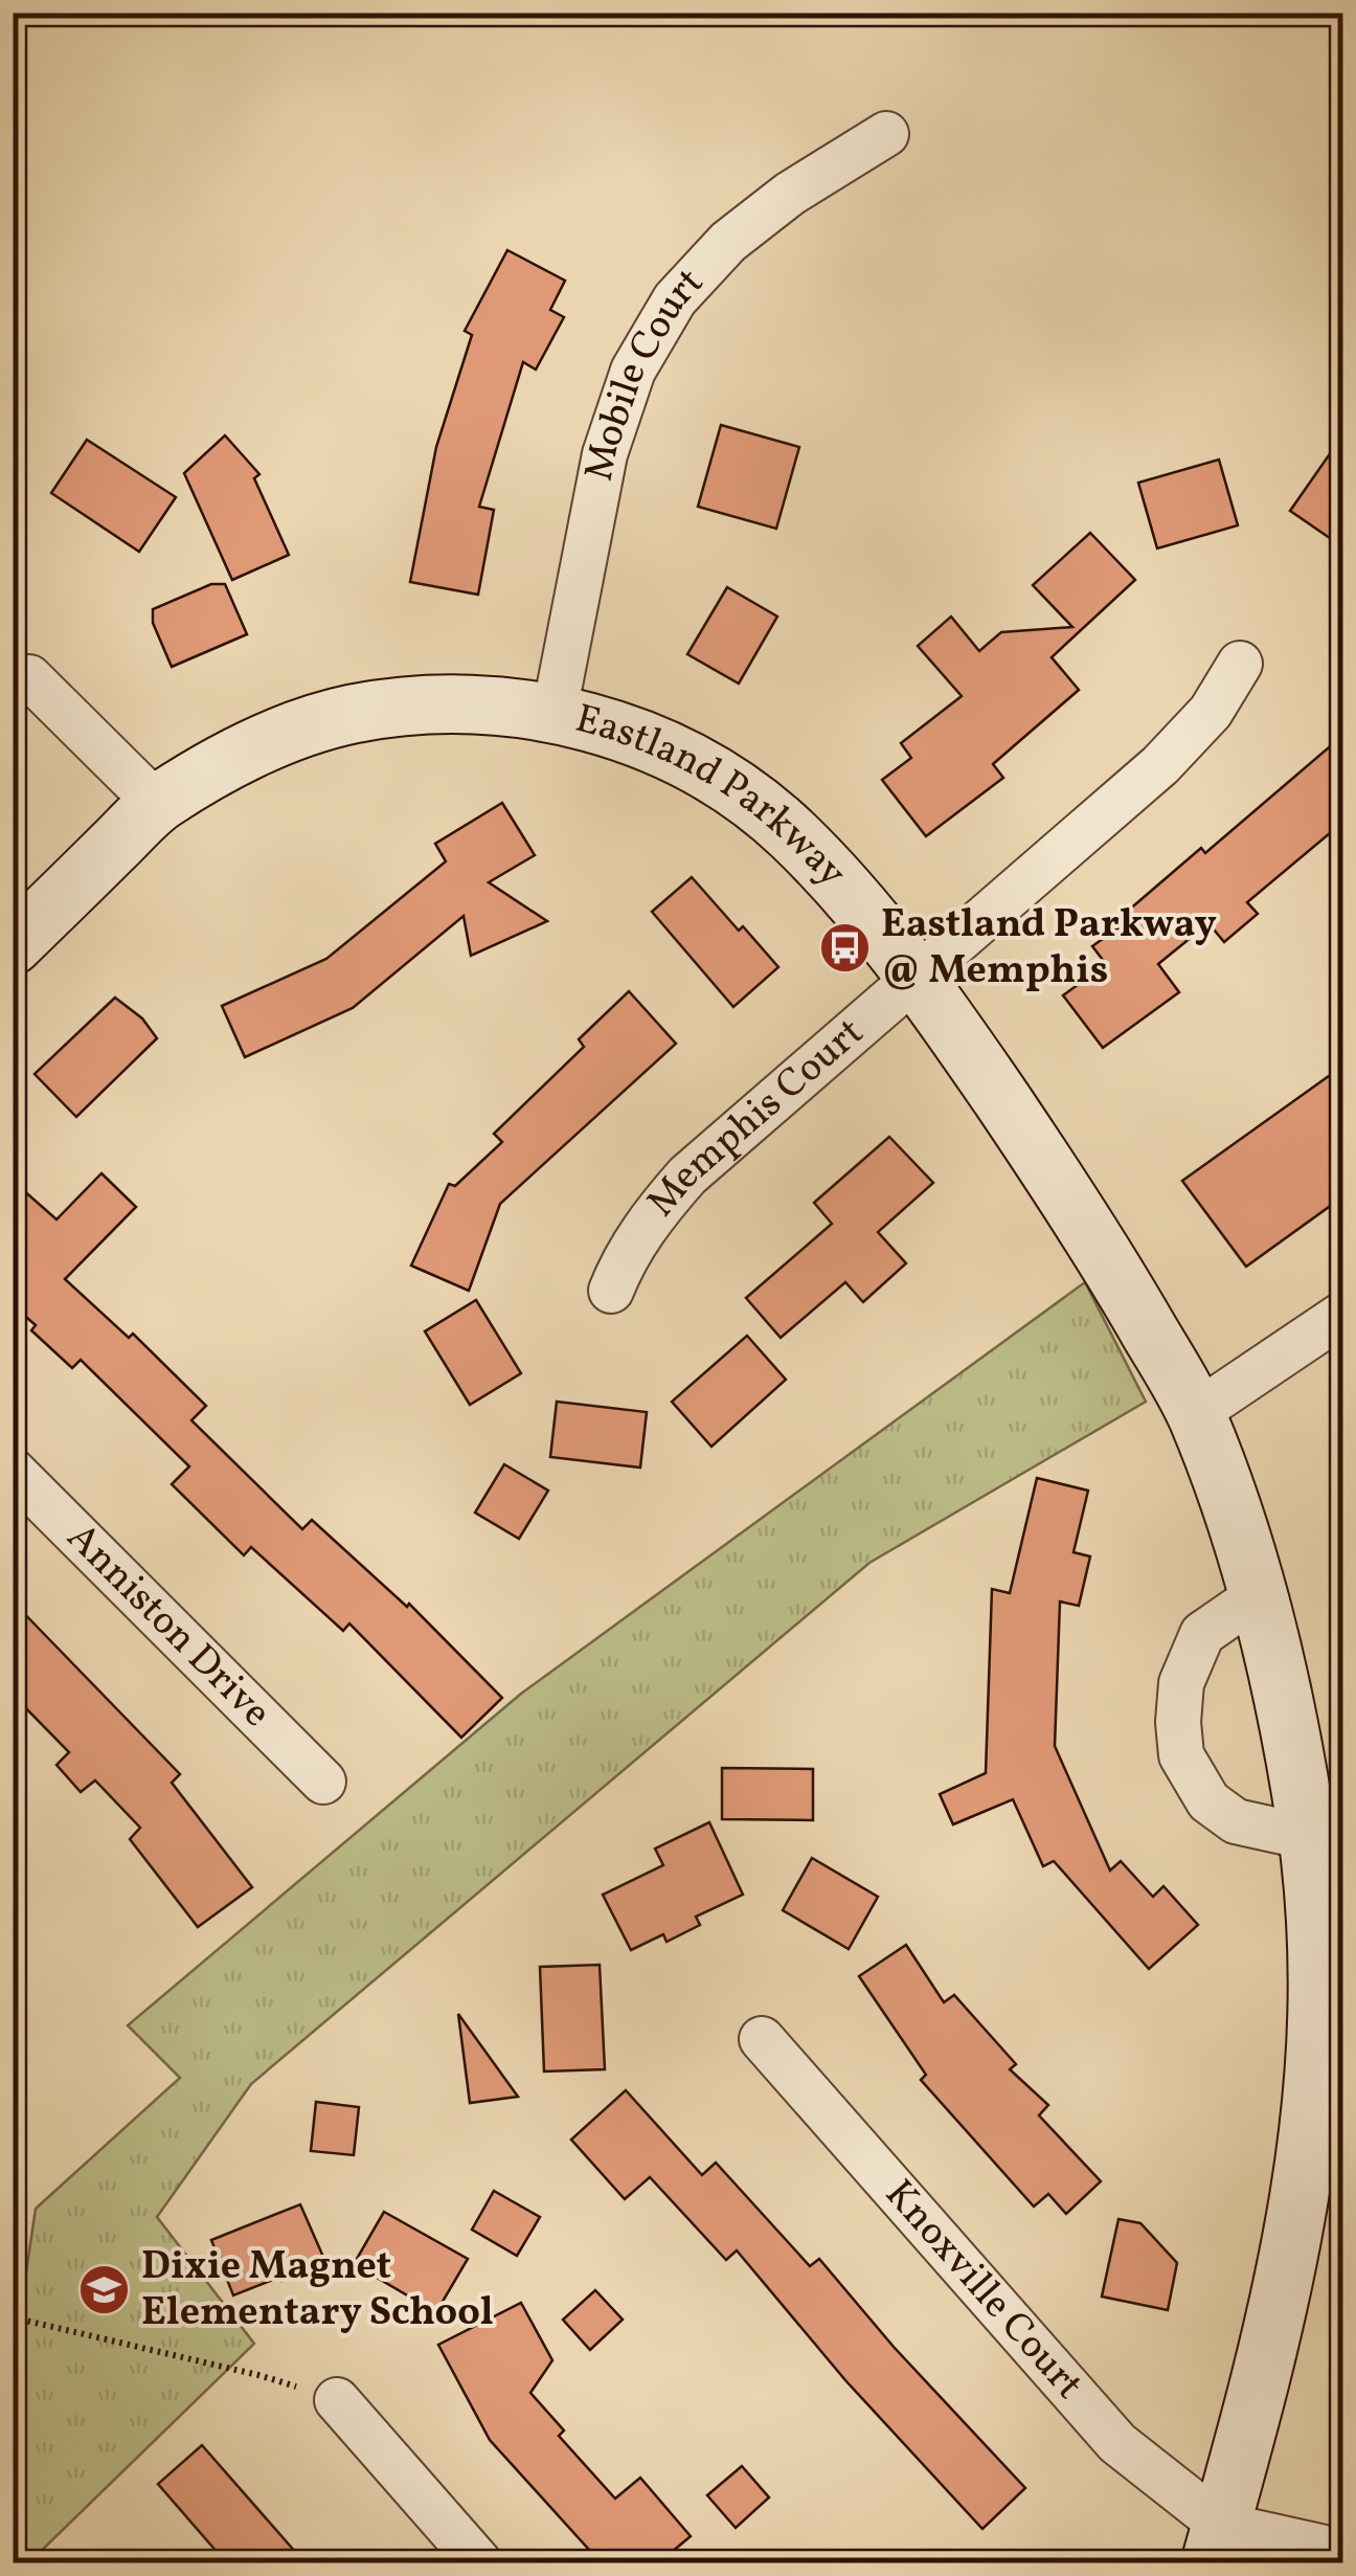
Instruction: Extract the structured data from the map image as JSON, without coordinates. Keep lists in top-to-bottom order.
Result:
{
  "streets": {
    "street": [
      "Mobile Court",
      "Eastland Parkway",
      "Memphis Court",
      "Anniston Drive",
      "Knoxville Court"
    ]
  },
  "crossings": [
    ["Mobile Court", "Eastland Parkway"],
    ["Eastland Parkway", "Memphis Court"],
    ["Eastland Parkway", "Knoxville Court"]
  ],
  "places": {
    "bus stop": ["Eastland Parkway @ Memphis"],
    "school or university": ["Dixie Magnet Elementary School"]
  }
}
